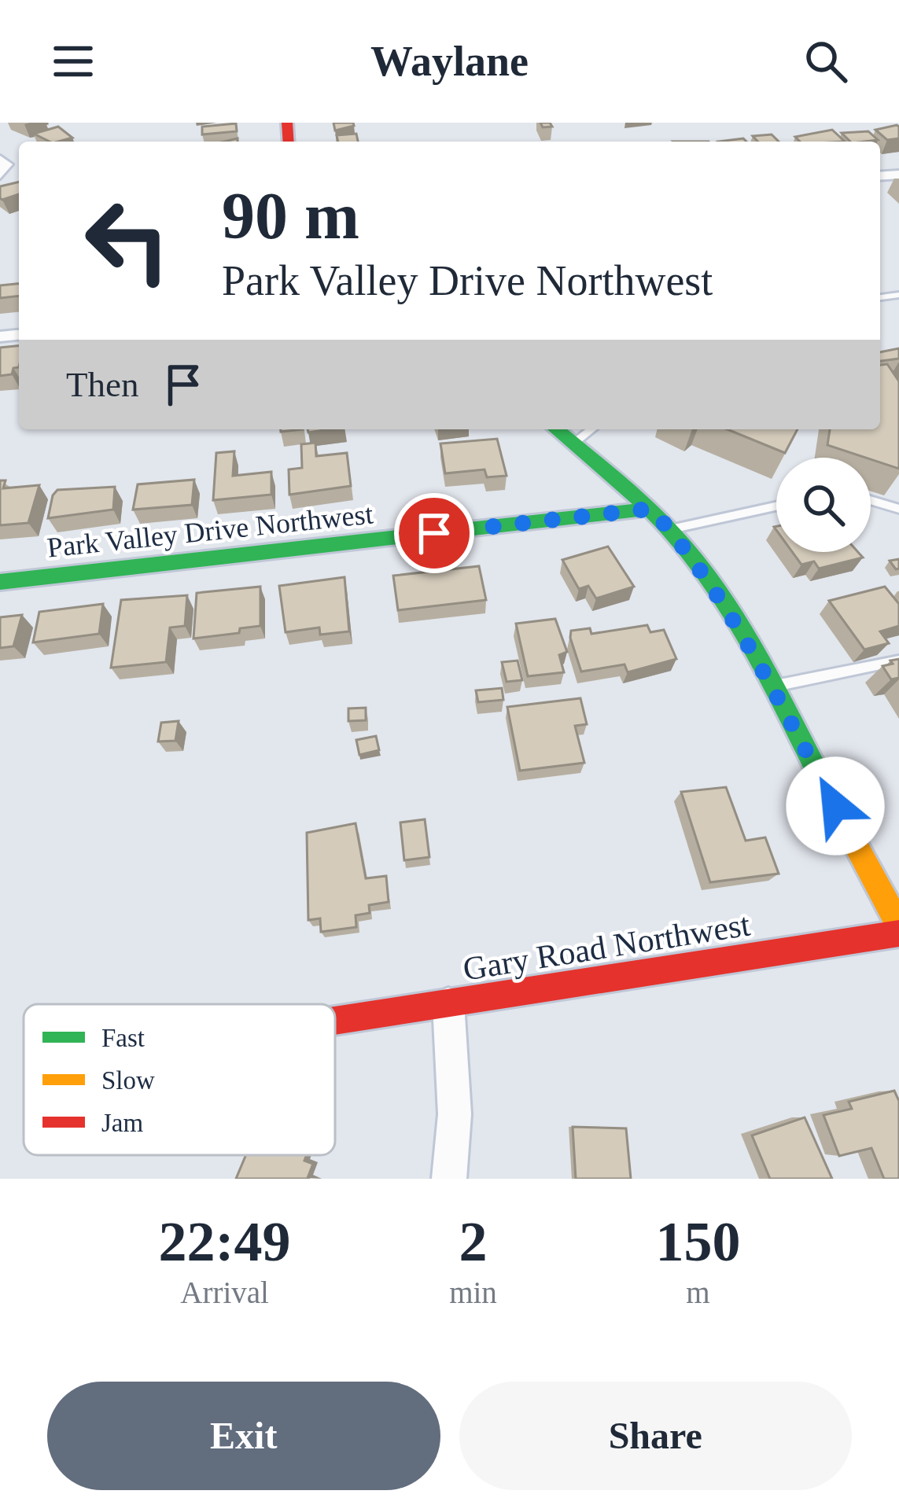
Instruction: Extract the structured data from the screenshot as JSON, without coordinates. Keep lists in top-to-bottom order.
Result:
{
  "streets": {
    "street": ["Park Valley Drive Northwest", "Gary Road Northwest"]
  },
  "legend": ["Fast", "Slow", "Jam"],
  "page": {
    "header": "Waylane",
    "turn": ["90 m", "Park Valley Drive Northwest"],
    "then": "Then",
    "eta": [
      "22:49",
      "Arrival",
      "2",
      "min",
      "150",
      "m"
    ],
    "buttons": ["Exit", "Share"]
  }
}
